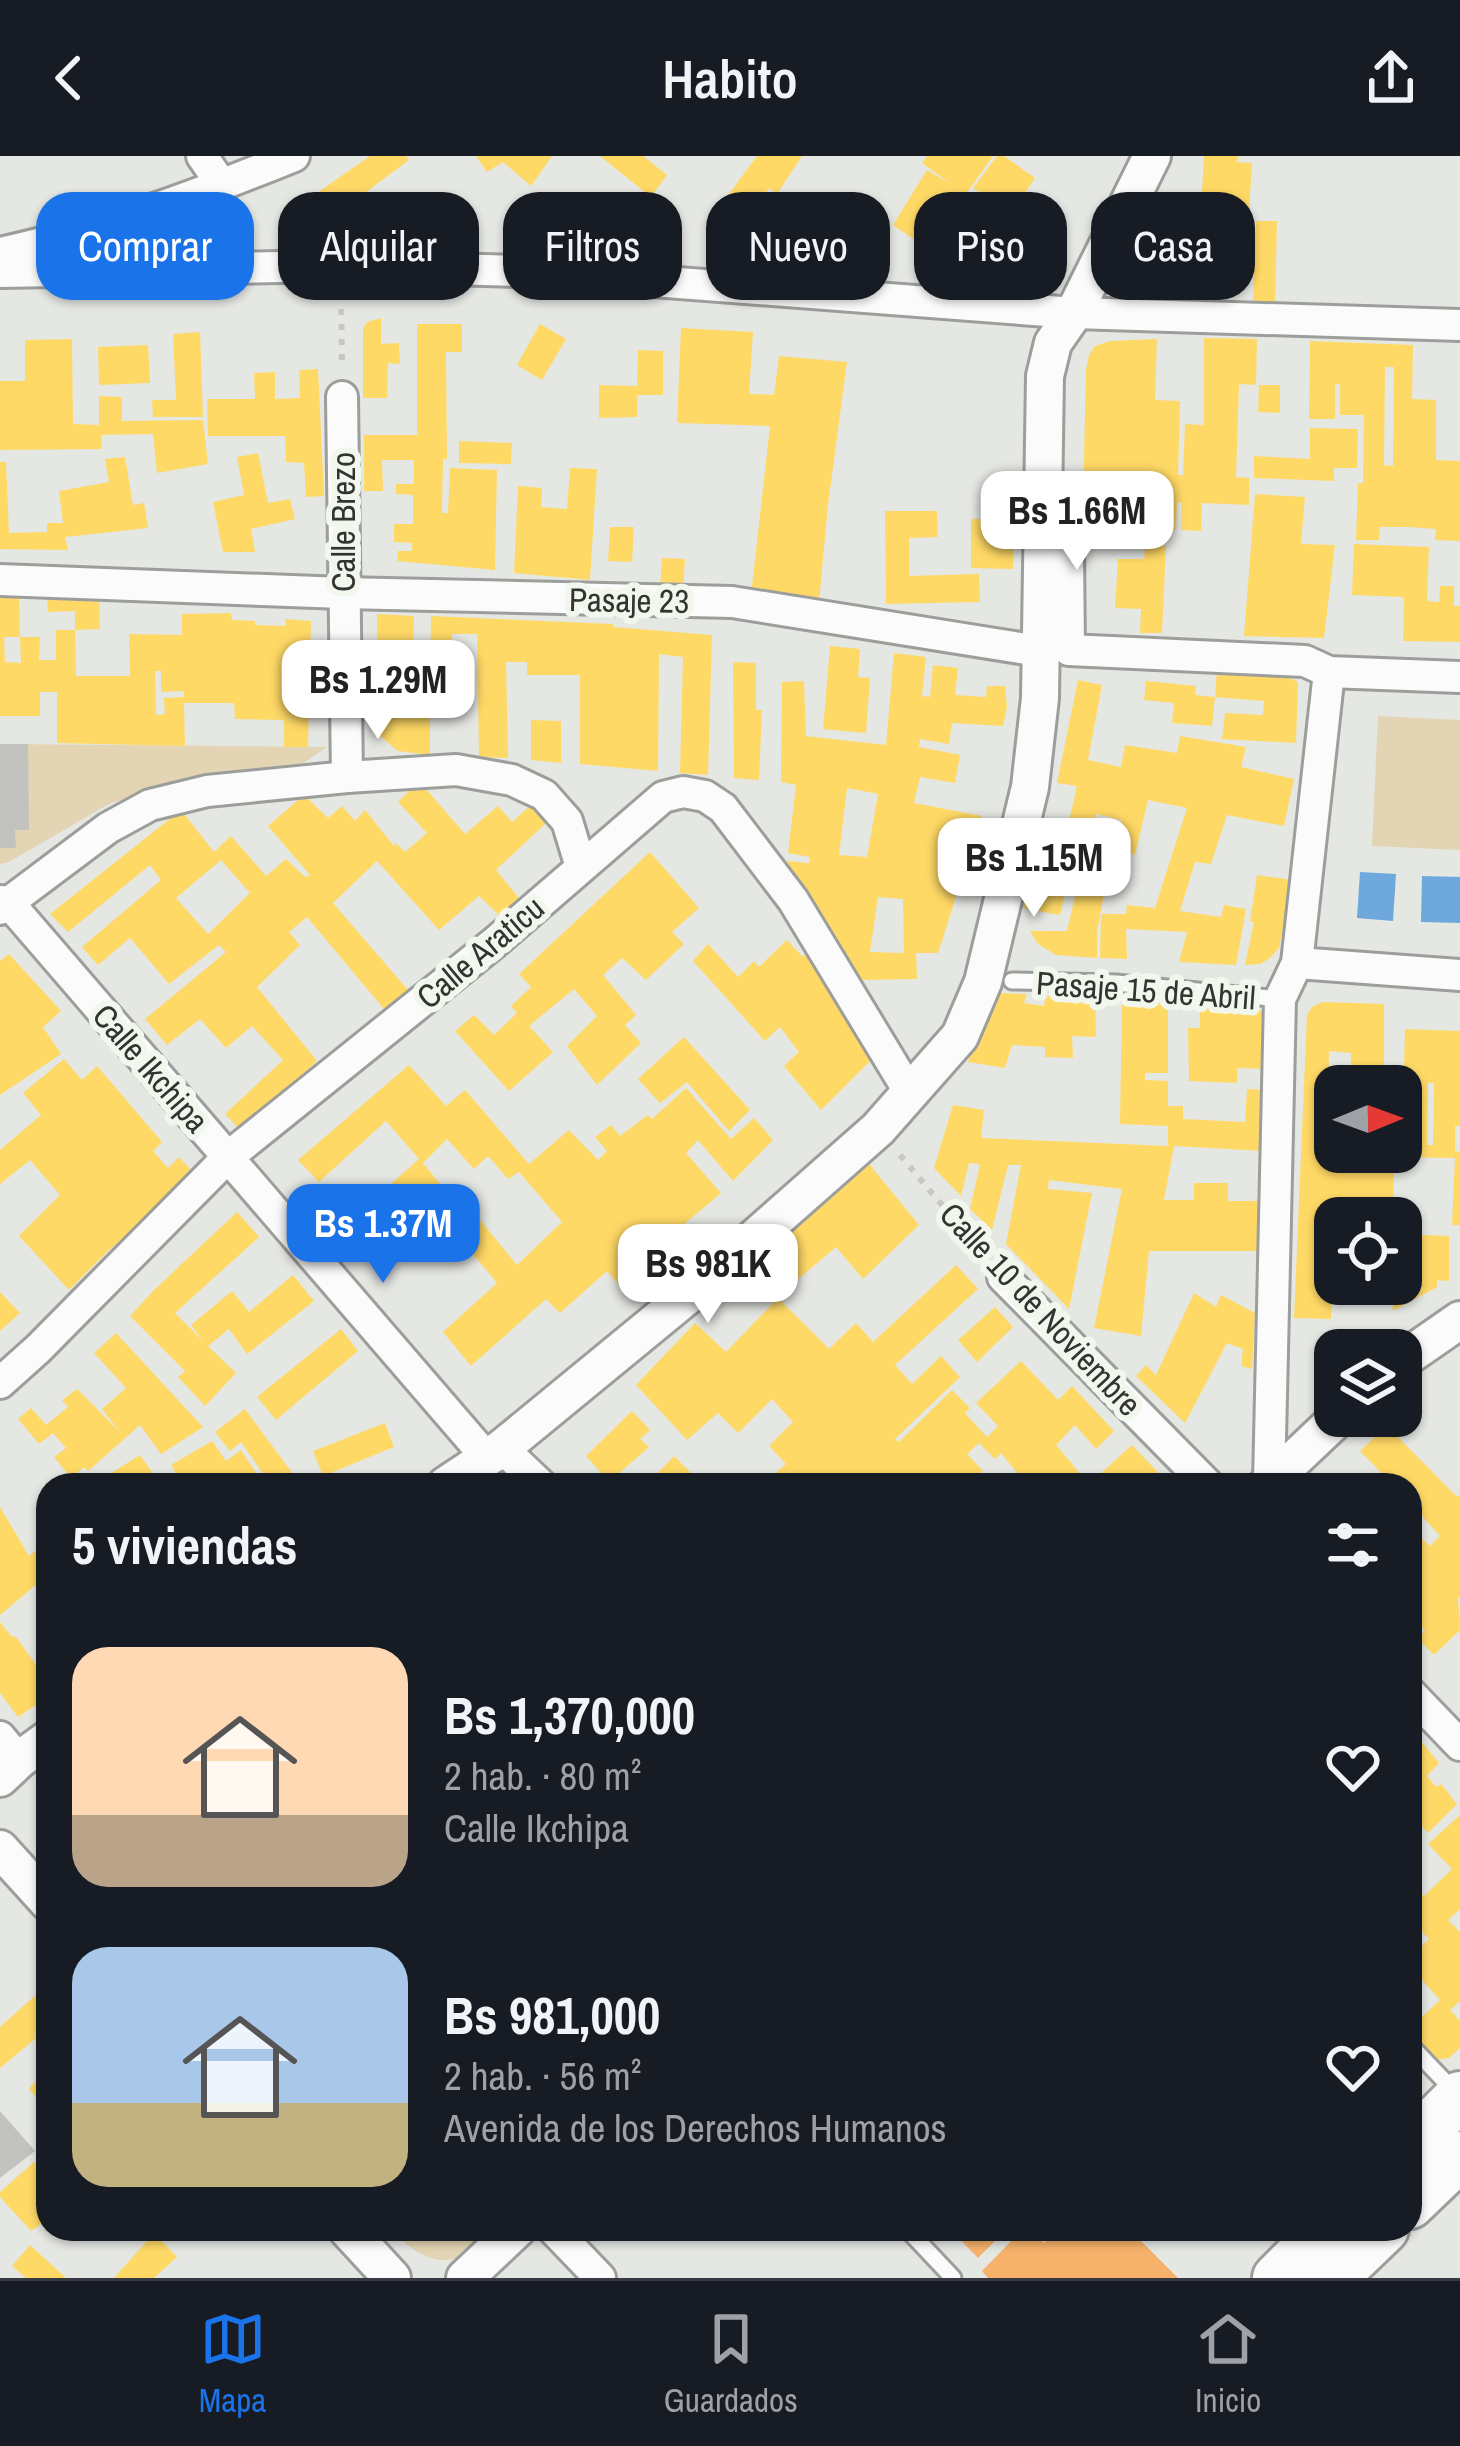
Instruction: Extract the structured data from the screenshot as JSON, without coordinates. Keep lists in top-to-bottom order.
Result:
{
  "streets": {
    "street": [
      "Calle Brezo",
      "Pasaje 23",
      "Calle Araticu",
      "Pasaje 15 de Abril",
      "Calle Ikchipa",
      "Calle 10 de Noviembre"
    ]
  },
  "crossings": [
    ["Calle Brezo", "Pasaje 23"],
    ["Calle Araticu", "Calle Ikchipa"]
  ],
  "north": "right",
  "page": {
    "header": "Habito",
    "chip": [
      "Comprar",
      "Alquilar",
      "Filtros",
      "Nuevo",
      "Piso",
      "Casa"
    ],
    "price": [
      "Bs 1.66M",
      "Bs 1.29M",
      "Bs 1.15M",
      "Bs 1.37M",
      "Bs 981K"
    ],
    "heading": "5 viviendas",
    "list": [
      {
        "name": "Bs 1,370,000",
        "note": "2 hab. · 80 m² · Calle Ikchipa"
      },
      {
        "name": "Bs 981,000",
        "note": "2 hab. · 56 m² · Avenida de los Derechos Humanos"
      }
    ],
    "tabs": ["Mapa", "Guardados", "Inicio"]
  }
}
